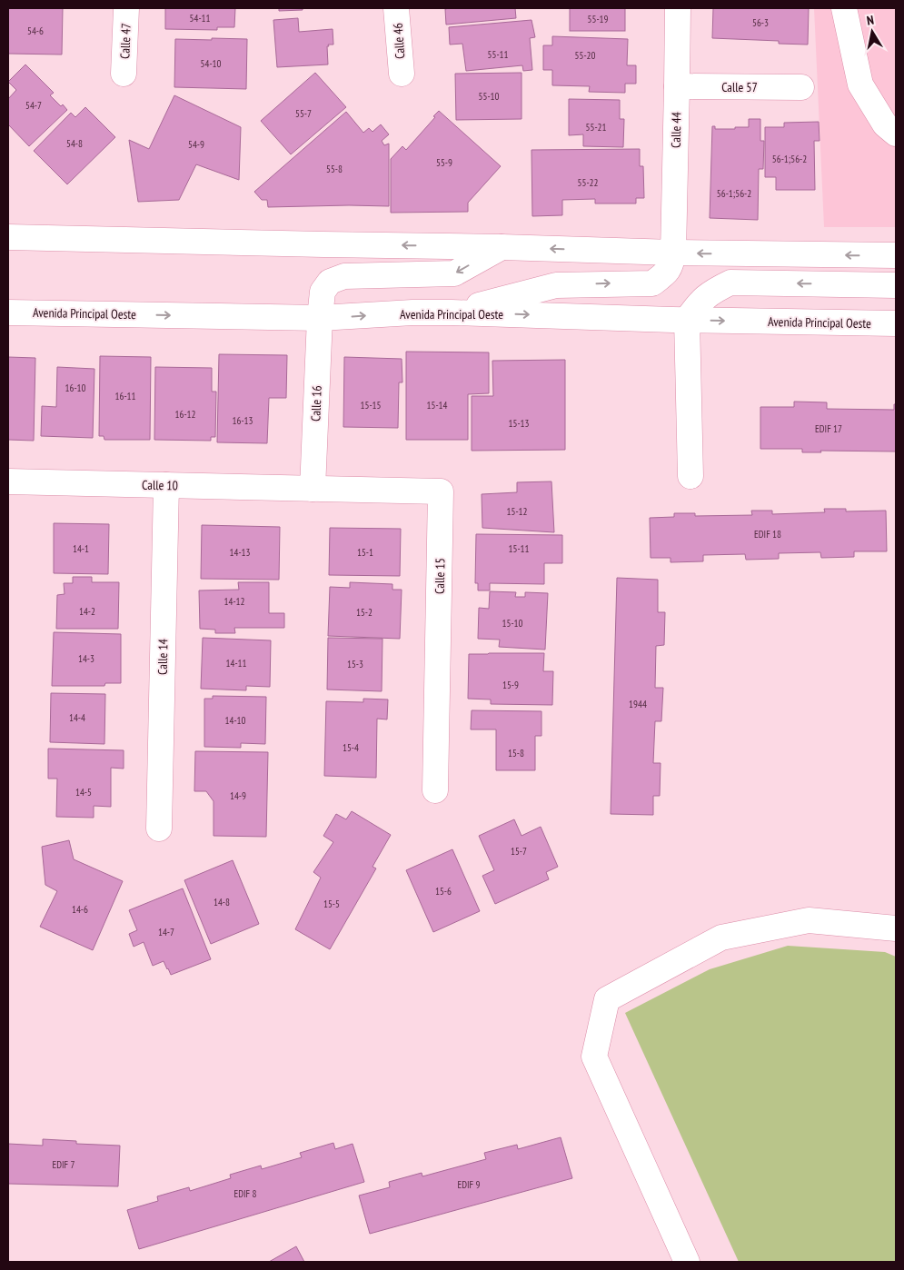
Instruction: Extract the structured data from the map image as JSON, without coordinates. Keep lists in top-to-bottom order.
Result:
{
  "streets": {
    "main road": [
      "Calle 47",
      "Calle 46",
      "Calle 57",
      "Calle 44",
      "Avenida Principal Oeste",
      "Calle 16",
      "Calle 10",
      "Calle 15",
      "Calle 14"
    ]
  },
  "crossings": [
    ["Calle 57", "Calle 44"],
    ["Avenida Principal Oeste", "Calle 16"],
    ["Calle 16", "Calle 10"],
    ["Calle 16", "Calle 15"],
    ["Calle 10", "Calle 15"],
    ["Calle 10", "Calle 14"]
  ],
  "house_numbers": [
    "54-11",
    "55-19",
    "56-3",
    "54-6",
    "55-11",
    "55-20",
    "54-10",
    "55-10",
    "54-7",
    "55-7",
    "55-21",
    "54-8",
    "54-9",
    "56-1;56-2",
    "55-9",
    "55-8",
    "55-22",
    "56-1;56-2",
    "16-10",
    "16-11",
    "15-15",
    "15-14",
    "16-12",
    "16-13",
    "15-13",
    "EDIF 17",
    "15-12",
    "EDIF 18",
    "14-1",
    "15-11",
    "14-13",
    "15-1",
    "14-12",
    "14-2",
    "15-2",
    "15-10",
    "14-3",
    "14-11",
    "15-3",
    "15-9",
    "1944",
    "14-4",
    "14-10",
    "15-4",
    "15-8",
    "14-5",
    "14-9",
    "15-7",
    "15-6",
    "14-8",
    "15-5",
    "14-6",
    "14-7",
    "EDIF 7",
    "EDIF 9",
    "EDIF 8"
  ],
  "north": "top"
}
